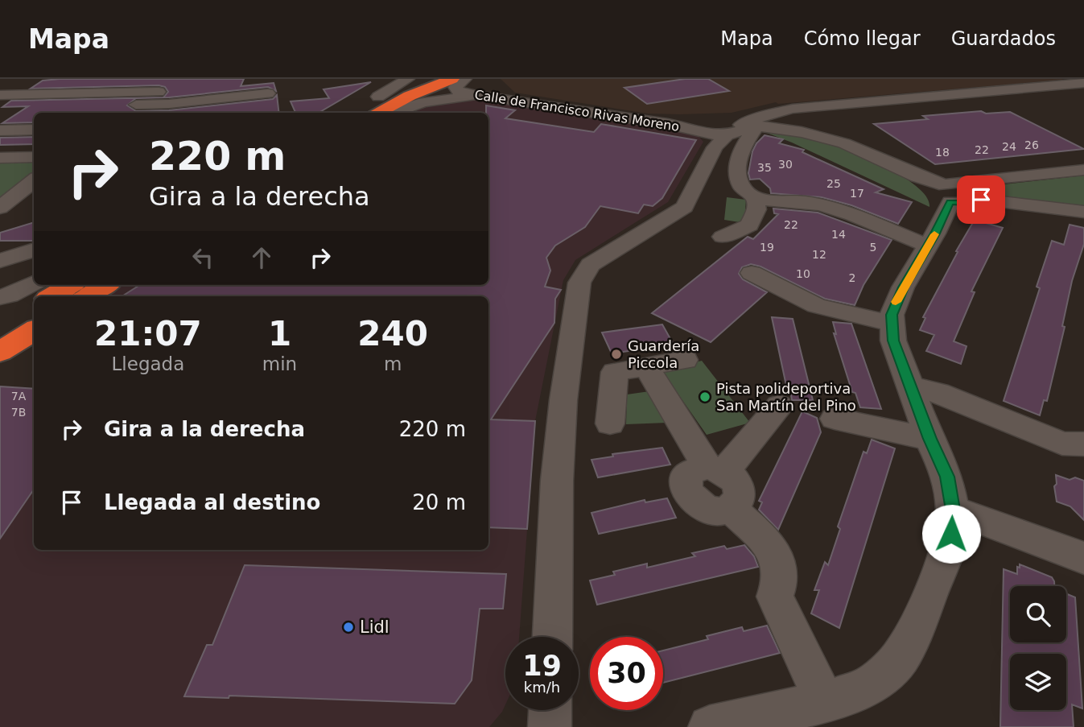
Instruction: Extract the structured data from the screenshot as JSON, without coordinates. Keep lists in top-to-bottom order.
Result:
{
  "streets": {
    "street": ["Calle de Francisco Rivas Moreno"]
  },
  "places": ["Guardería Piccola", "Pista polideportiva San Martín del Pino", "Lidl"],
  "house_numbers": [
    "26",
    "24",
    "22",
    "18",
    "30",
    "35",
    "25",
    "17",
    "22",
    "14",
    "19",
    "5",
    "12",
    "10",
    "2",
    "7A",
    "7B"
  ],
  "page": {
    "header": "Mapa",
    "nav": ["Mapa", "Cómo llegar", "Guardados"],
    "turn": ["220 m", "Gira a la derecha"],
    "eta": [
      "21:07",
      "Llegada",
      "1",
      "min",
      "240",
      "m"
    ],
    "list": [
      {
        "name": "Gira a la derecha",
        "value": "220 m"
      },
      {
        "name": "Llegada al destino",
        "value": "20 m"
      }
    ],
    "speed": "19 km/h",
    "limit": "30"
  }
}
